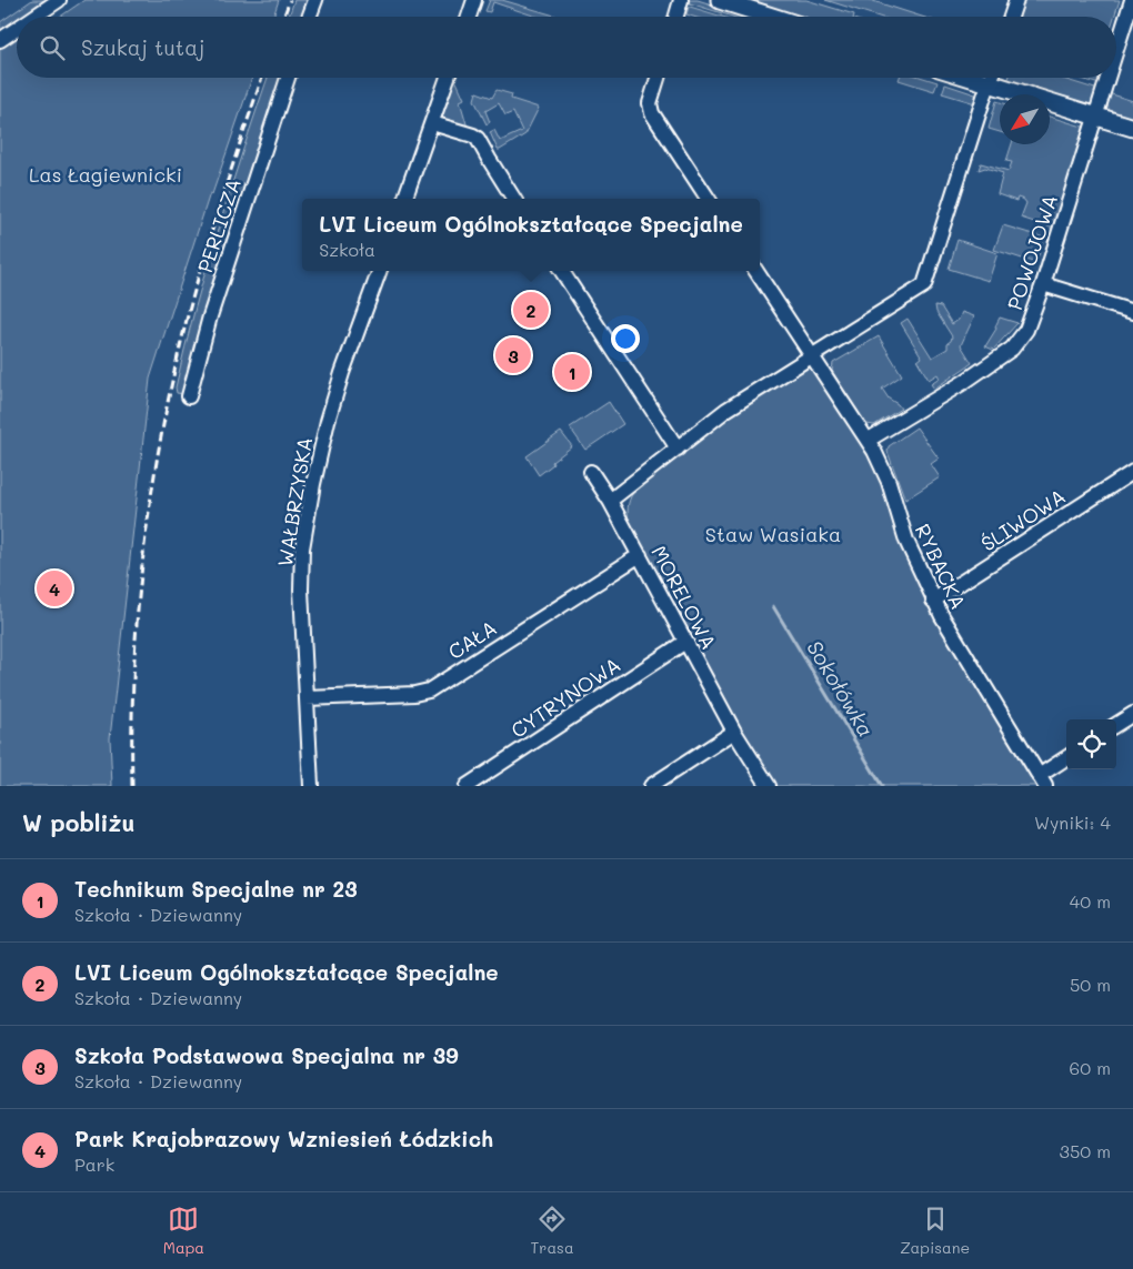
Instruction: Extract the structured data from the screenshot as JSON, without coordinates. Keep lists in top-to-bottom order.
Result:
{
  "streets": {
    "street": [
      "PERLICZA",
      "POWOJOWA",
      "WAŁBRZYSKA",
      "ŚLIWOWA",
      "RYBACKA",
      "MORELOWA",
      "CAŁA",
      "CYTRYNOWA"
    ]
  },
  "crossings": [
    ["POWOJOWA", "RYBACKA"],
    ["WAŁBRZYSKA", "CAŁA"],
    ["ŚLIWOWA", "RYBACKA"],
    ["MORELOWA", "CAŁA"],
    ["MORELOWA", "CYTRYNOWA"]
  ],
  "water": ["Sokołówka"],
  "parks": ["Las Łagiewnicki", "Staw Wasiaka"],
  "north": "bottom left",
  "page": {
    "search": "Szukaj tutaj",
    "popup": ["LVI Liceum Ogólnokształcące Specjalne", "Szkoła"],
    "pins": [
      "2",
      "3",
      "1",
      "4"
    ],
    "heading": ["W pobliżu", "Wyniki: 4"],
    "list": [
      {
        "mark": "1",
        "name": "Technikum Specjalne nr 23",
        "note": "Szkoła · Dziewanny",
        "value": "40 m"
      },
      {
        "mark": "2",
        "name": "LVI Liceum Ogólnokształcące Specjalne",
        "note": "Szkoła · Dziewanny",
        "value": "50 m"
      },
      {
        "mark": "3",
        "name": "Szkoła Podstawowa Specjalna nr 39",
        "note": "Szkoła · Dziewanny",
        "value": "60 m"
      },
      {
        "mark": "4",
        "name": "Park Krajobrazowy Wzniesień Łódzkich",
        "note": "Park",
        "value": "350 m"
      }
    ],
    "nav": ["Mapa", "Trasa", "Zapisane"]
  }
}
